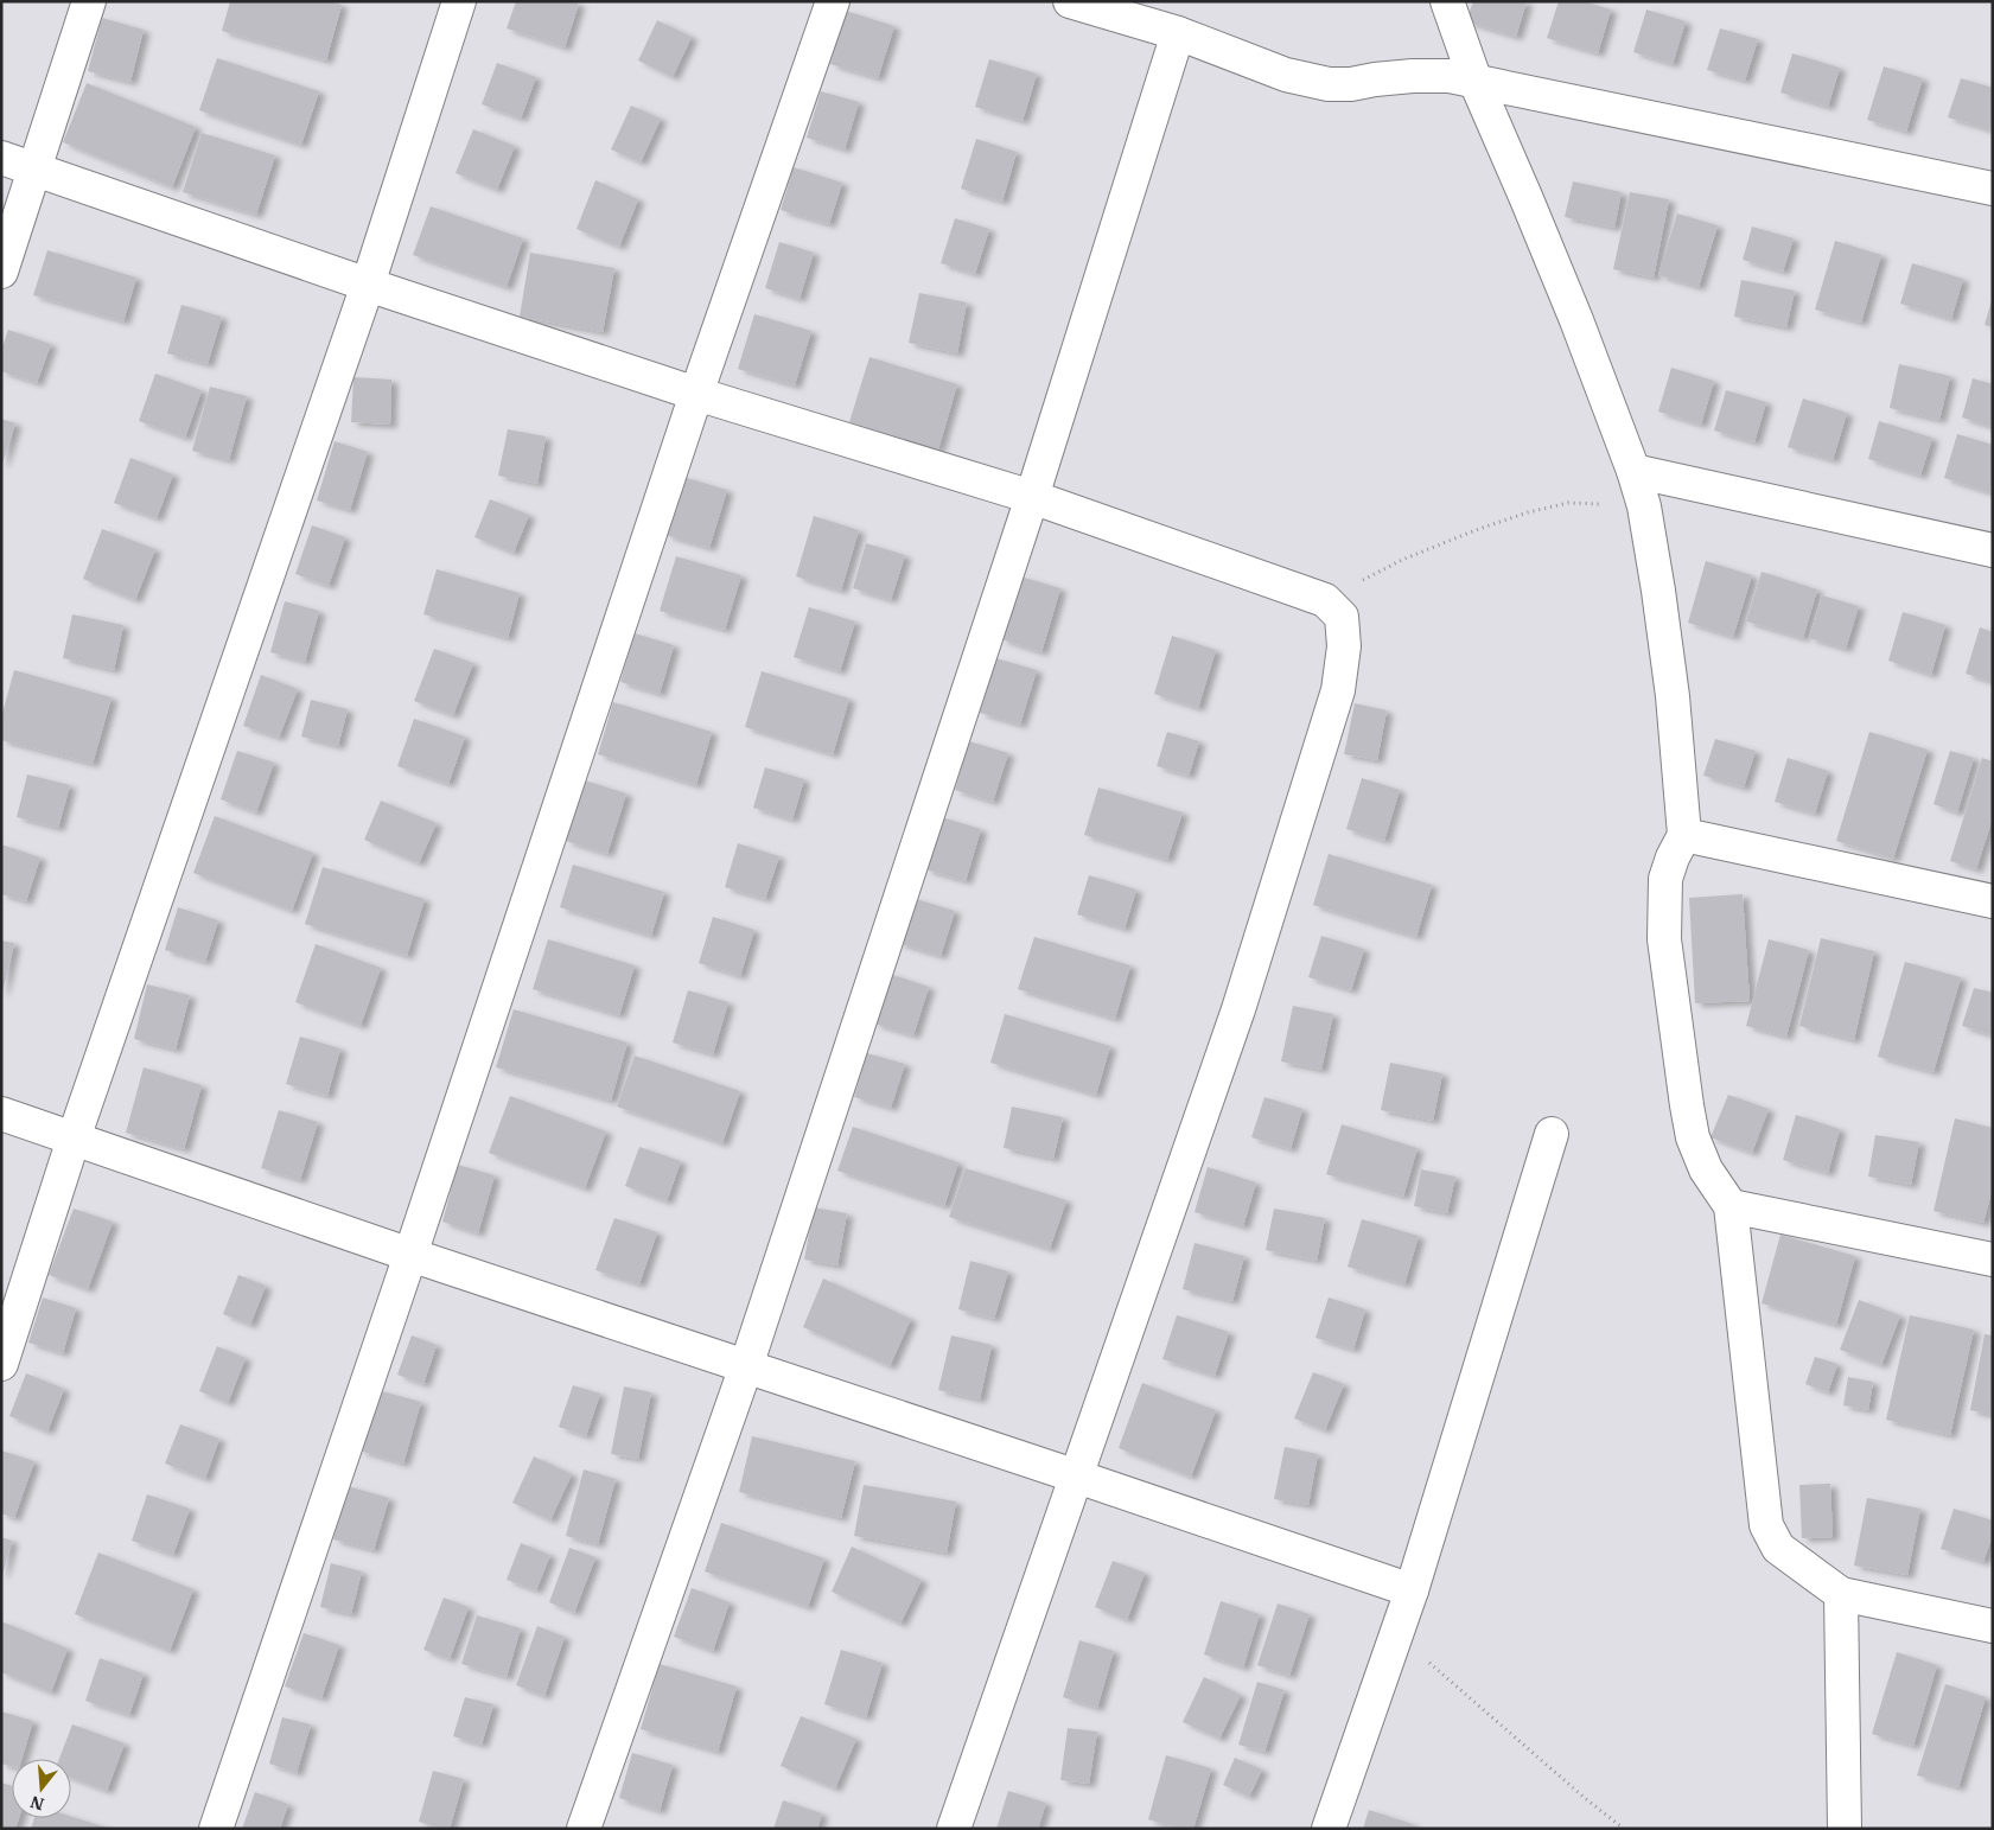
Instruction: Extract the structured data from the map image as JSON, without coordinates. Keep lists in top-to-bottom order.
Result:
{
  "north": "bottom"
}
